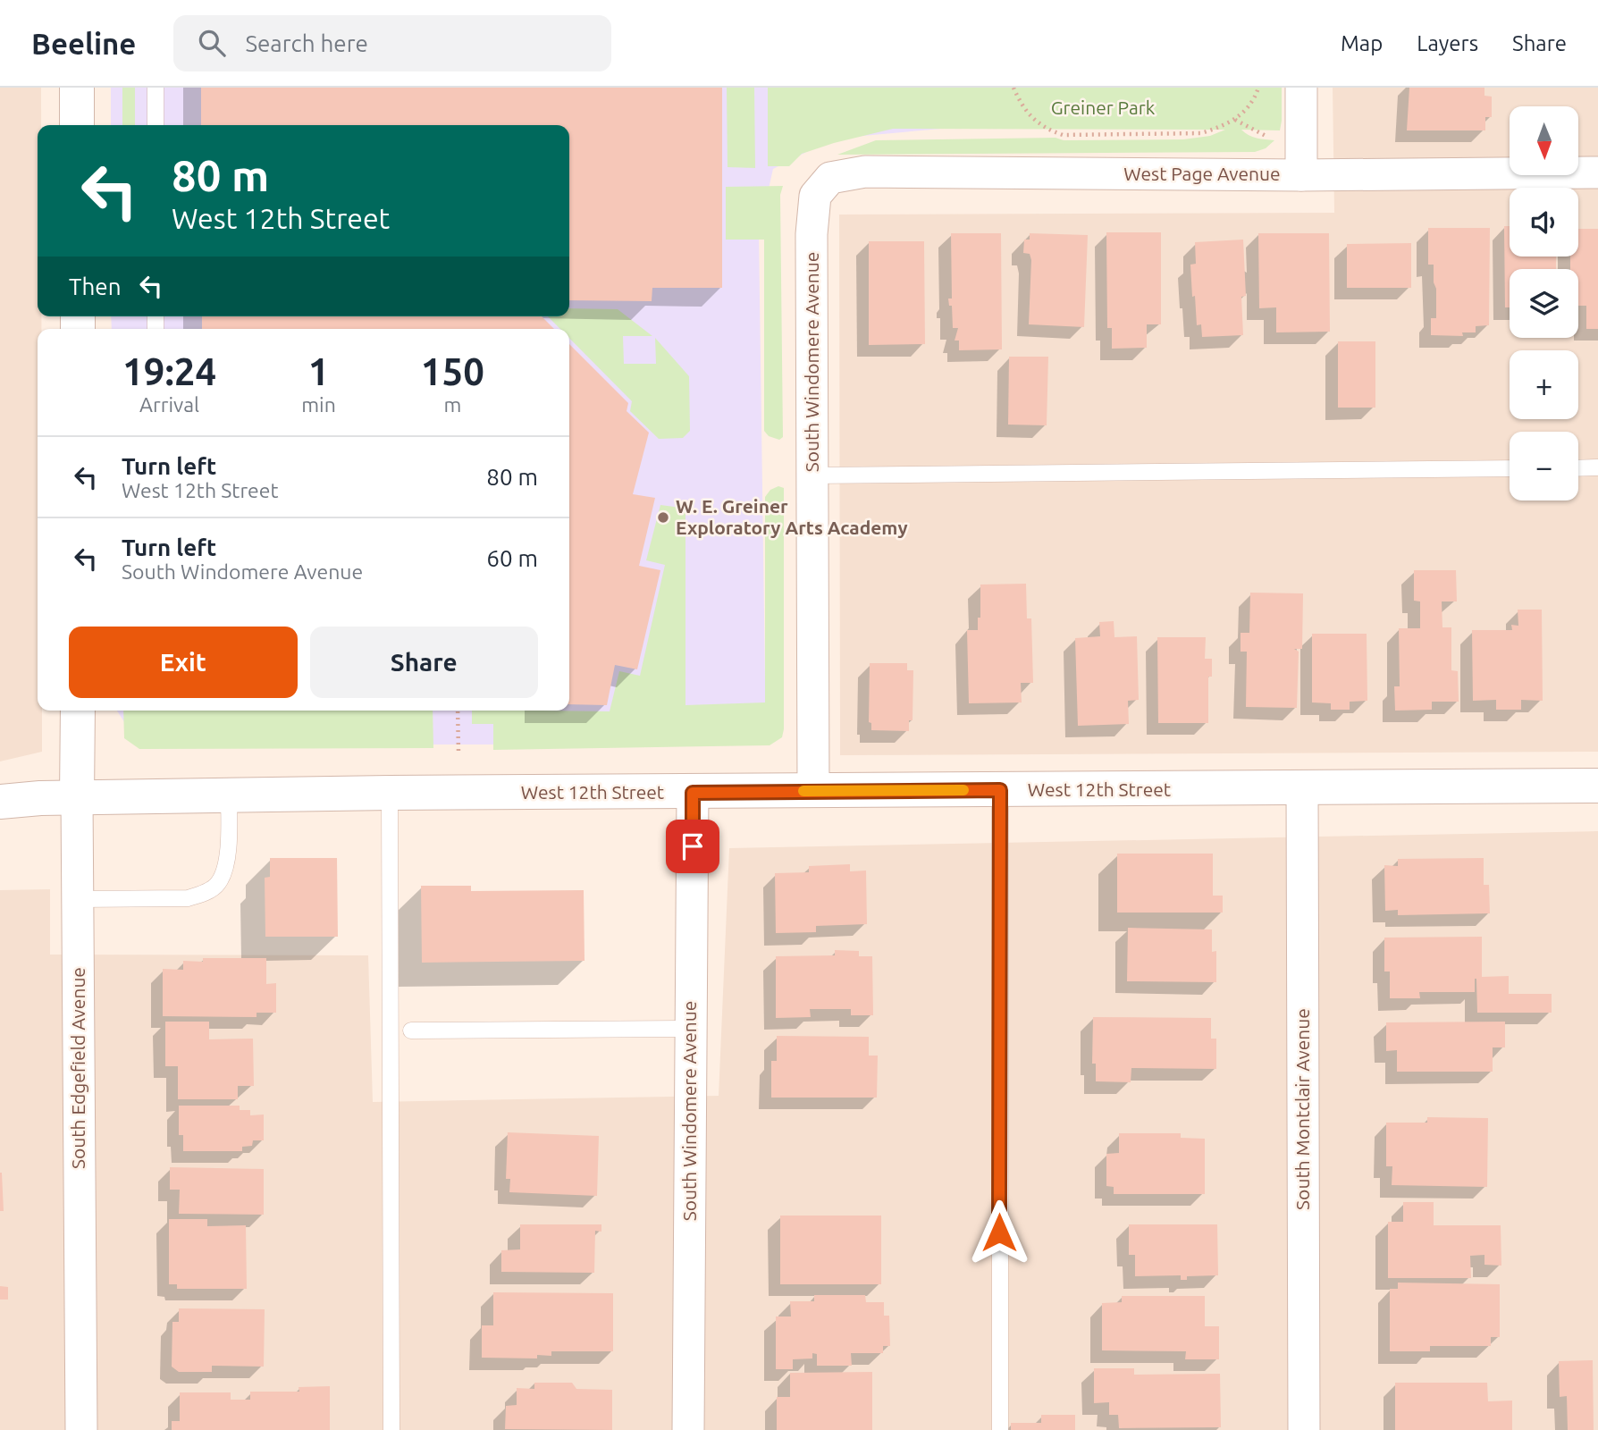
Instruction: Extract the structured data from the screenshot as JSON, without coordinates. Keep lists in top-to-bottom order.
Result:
{
  "streets": {
    "street": [
      "West Page Avenue",
      "South Windomere Avenue",
      "West 12th Street",
      "South Edgefield Avenue",
      "South Montclair Avenue"
    ]
  },
  "crossings": [
    ["West Page Avenue", "South Windomere Avenue"],
    ["South Windomere Avenue", "West 12th Street"],
    ["West 12th Street", "South Edgefield Avenue"],
    ["West 12th Street", "South Montclair Avenue"]
  ],
  "parks": ["Greiner Park"],
  "places": ["W. E. Greiner Exploratory Arts Academy"],
  "north": "bottom",
  "page": {
    "header": "Beeline",
    "search": "Search here",
    "nav": ["Map", "Layers", "Share"],
    "map_buttons": ["+", "−"],
    "turn": ["80 m", "West 12th Street"],
    "then": "Then",
    "eta": [
      "19:24",
      "Arrival",
      "1",
      "min",
      "150",
      "m"
    ],
    "list": [
      {
        "name": "Turn left",
        "note": "West 12th Street",
        "value": "80 m"
      },
      {
        "name": "Turn left",
        "note": "South Windomere Avenue",
        "value": "60 m"
      }
    ],
    "buttons": ["Exit", "Share"]
  }
}
